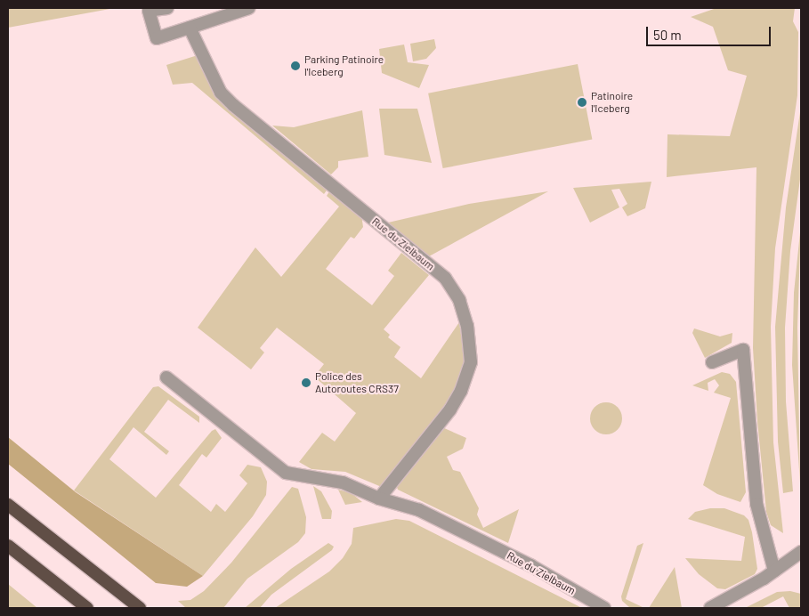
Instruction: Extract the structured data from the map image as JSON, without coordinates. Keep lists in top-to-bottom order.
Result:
{
  "streets": {
    "street": ["Rue du Zielbaum"]
  },
  "places": ["Parking Patinoire l'Iceberg", "Patinoire l'Iceberg", "Police des Autoroutes CRS37"],
  "scale_bar": "50 m"
}
